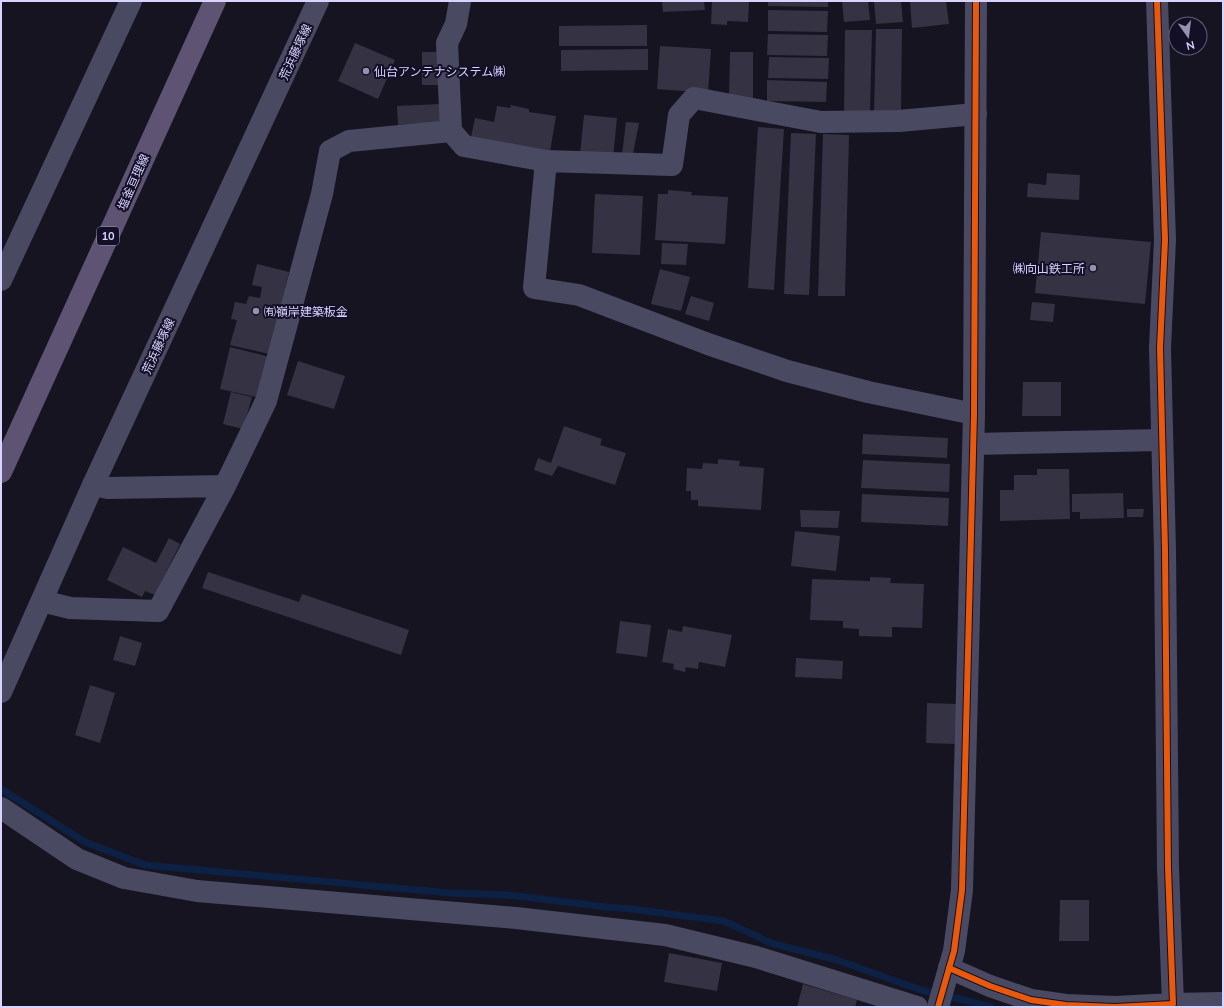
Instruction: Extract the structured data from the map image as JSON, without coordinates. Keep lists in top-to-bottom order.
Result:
{
  "streets": {
    "main road": ["塩釜亘理線", "10"],
    "street": ["荒浜藤塚線"]
  },
  "places": ["仙台アンテナシステム㈱", "㈱向山鉄工所", "㈲嶺岸建築板金"],
  "north": "bottom"
}
